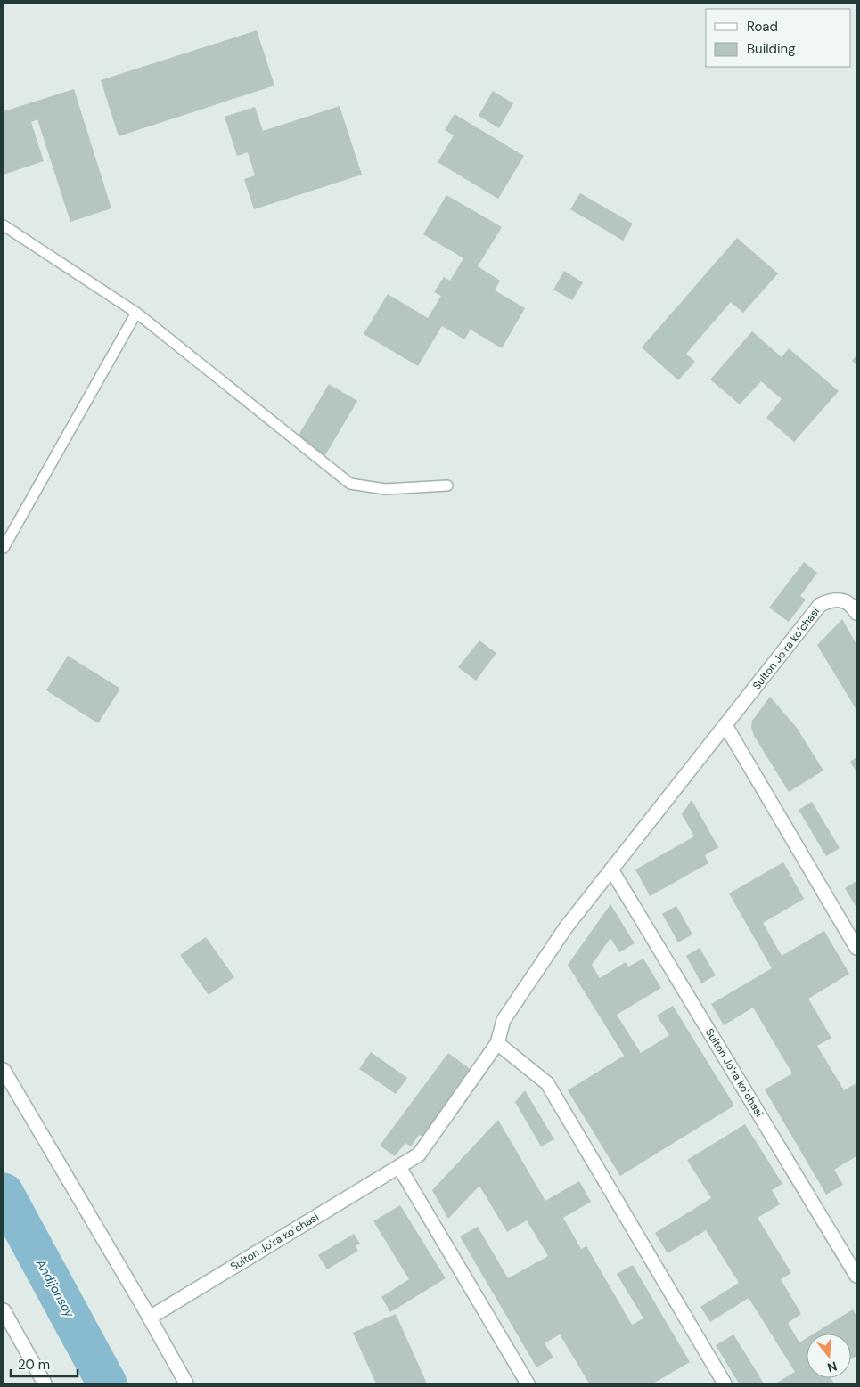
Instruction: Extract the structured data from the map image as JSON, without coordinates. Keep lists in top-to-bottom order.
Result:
{
  "streets": {
    "street": ["Sulton Joʻra koʻchasi"]
  },
  "water": ["Andijonsoy"],
  "legend": ["Road", "Building"],
  "scale_bar": "20 m",
  "north": "bottom"
}
